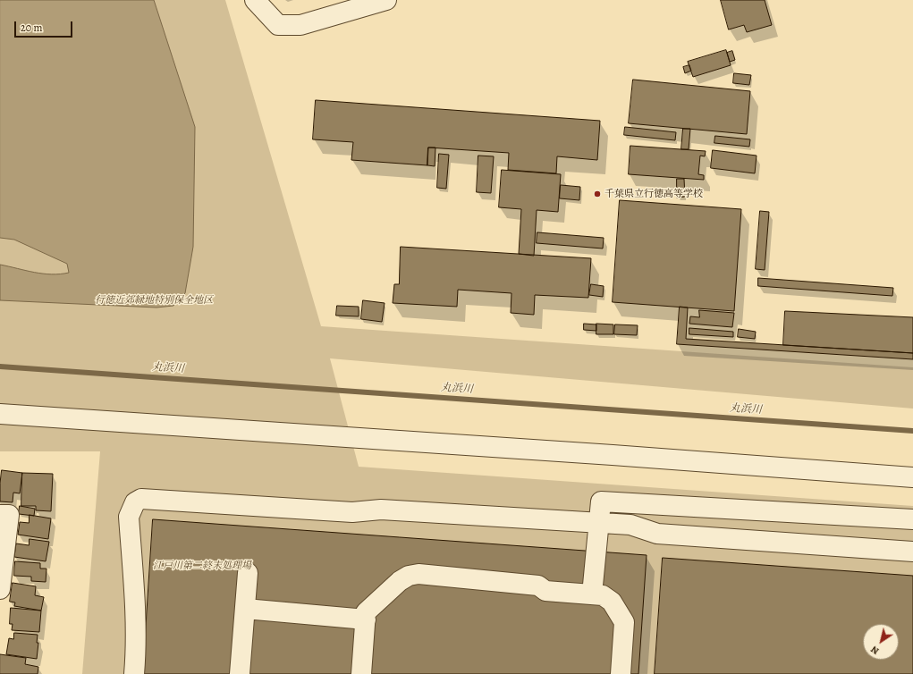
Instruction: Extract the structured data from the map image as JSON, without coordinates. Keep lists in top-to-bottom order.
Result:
{
  "water": ["丸浜川"],
  "parks": ["行徳近郊緑地特別保全地区", "江戸川第二終末処理場"],
  "places": ["千葉県立行徳高等学校"],
  "scale_bar": "20 m",
  "north": "bottom left"
}
